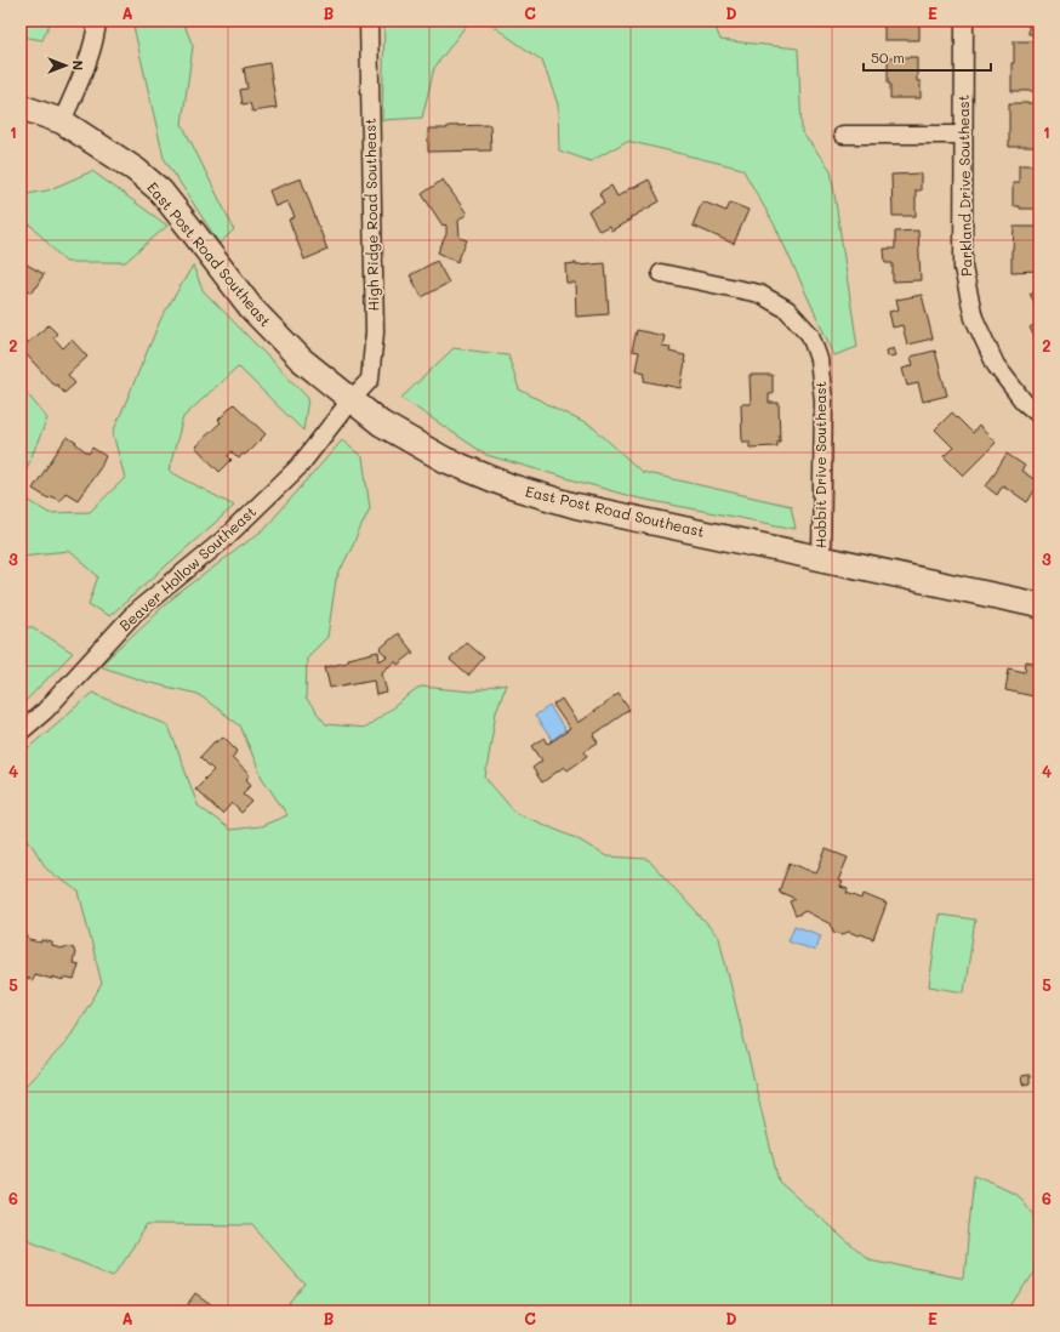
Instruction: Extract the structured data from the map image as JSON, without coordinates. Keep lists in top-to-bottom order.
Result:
{
  "streets": {
    "main road": ["East Post Road Southeast"],
    "street": [
      "Parkland Drive Southeast",
      "High Ridge Road Southeast",
      "Hobbit Drive Southeast",
      "Beaver Hollow Southeast"
    ]
  },
  "crossings": [
    ["High Ridge Road Southeast", "East Post Road Southeast"],
    ["High Ridge Road Southeast", "Beaver Hollow Southeast"],
    ["East Post Road Southeast", "Hobbit Drive Southeast"],
    ["East Post Road Southeast", "Beaver Hollow Southeast"]
  ],
  "scale_bar": "50 m",
  "north": "right",
  "grid": {
    "columns": [
      "A",
      "B",
      "C",
      "D",
      "E"
    ],
    "rows": [
      "1",
      "2",
      "3",
      "4",
      "5",
      "6"
    ]
  }
}
